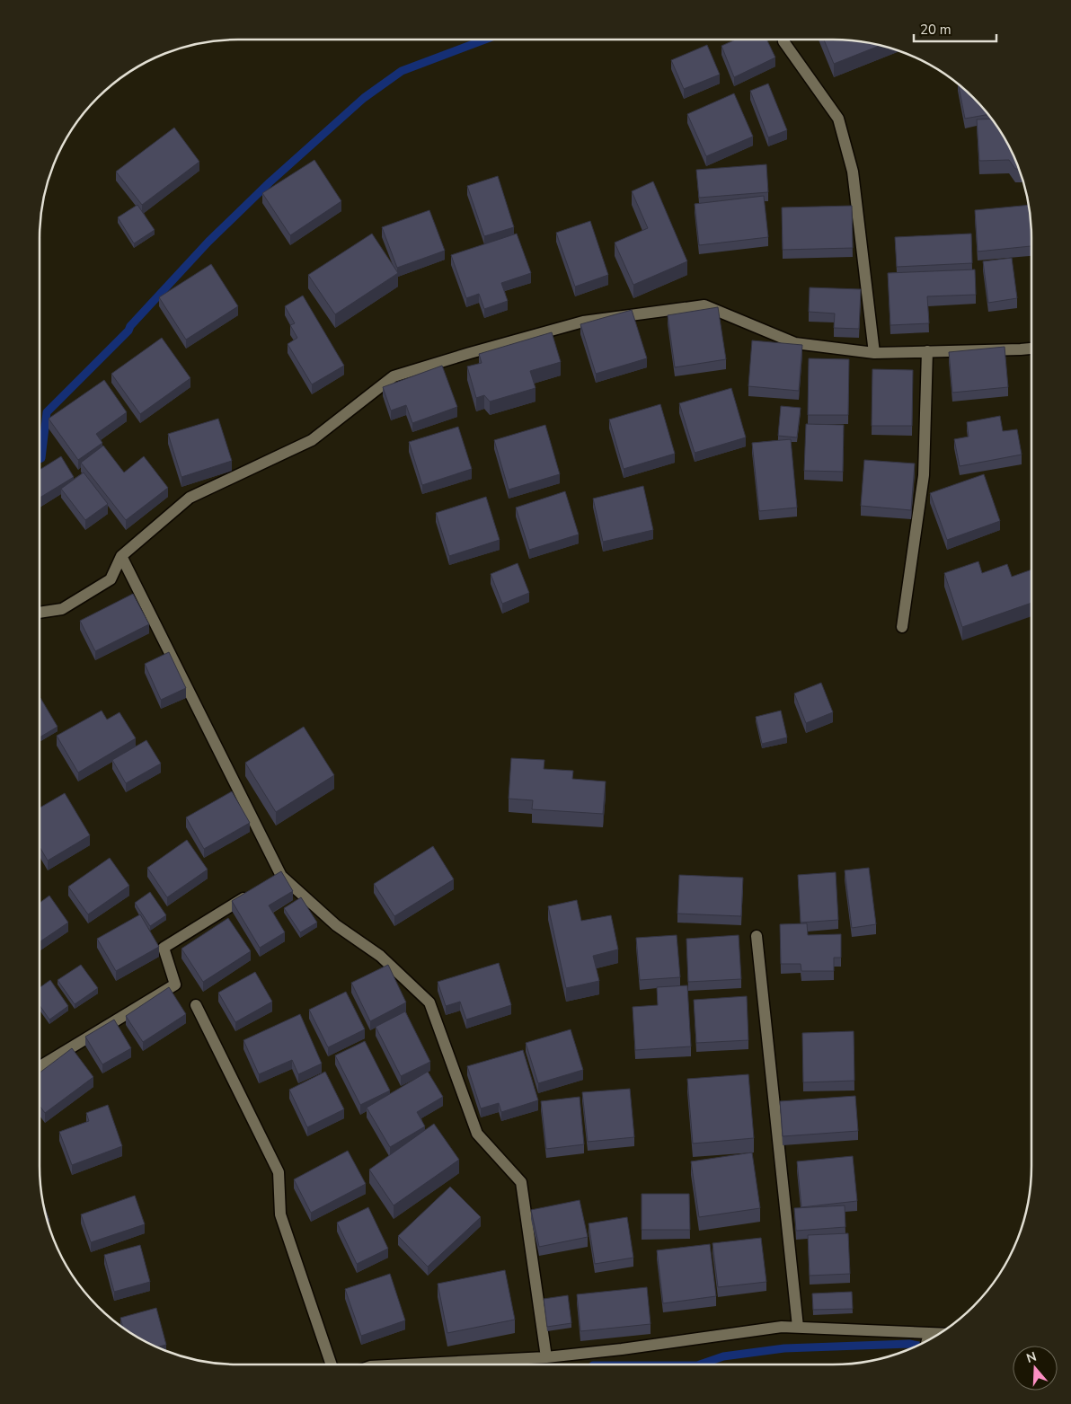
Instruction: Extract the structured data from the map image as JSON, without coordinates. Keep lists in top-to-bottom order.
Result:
{
  "scale_bar": "20 m",
  "north": "top"
}
